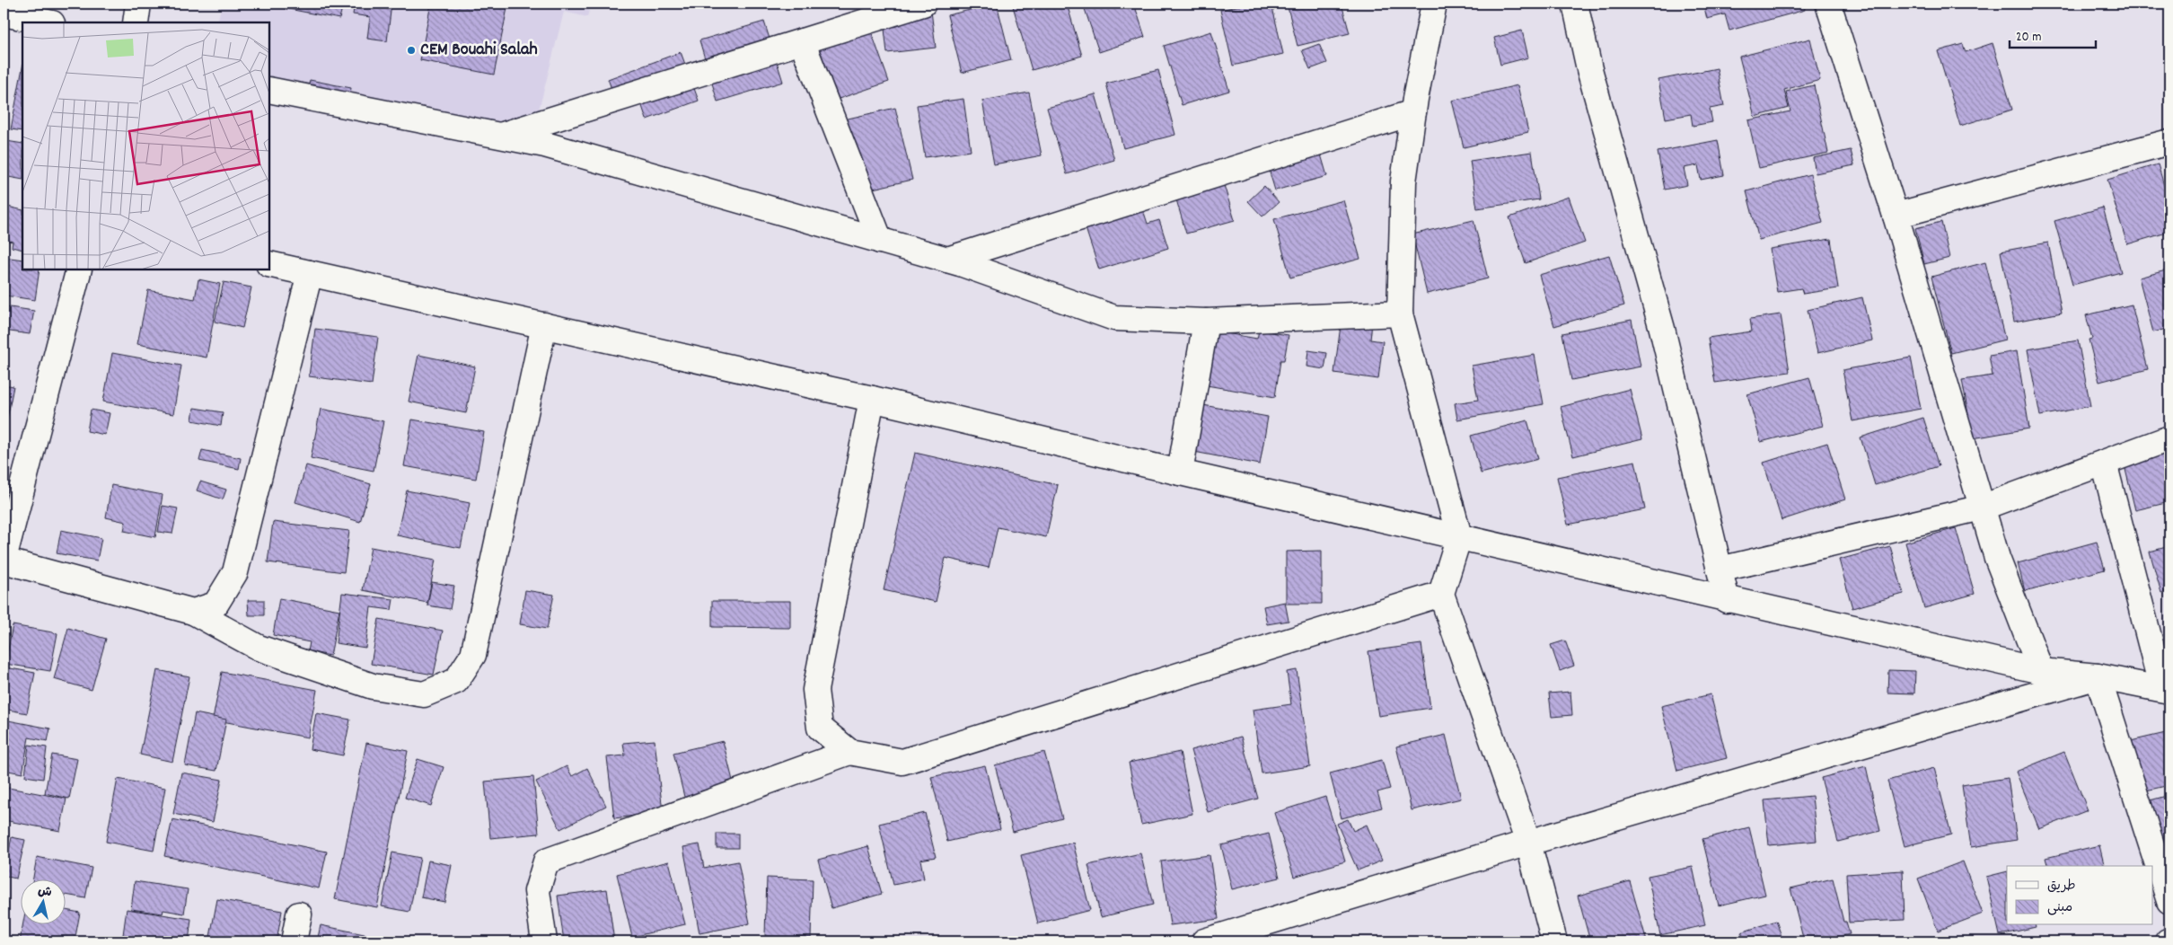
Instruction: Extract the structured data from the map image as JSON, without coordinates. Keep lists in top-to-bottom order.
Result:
{
  "places": ["CEM Bouahi Salah"],
  "legend": ["طريق", "مبنى"],
  "scale_bar": "20 m",
  "north": "top"
}
